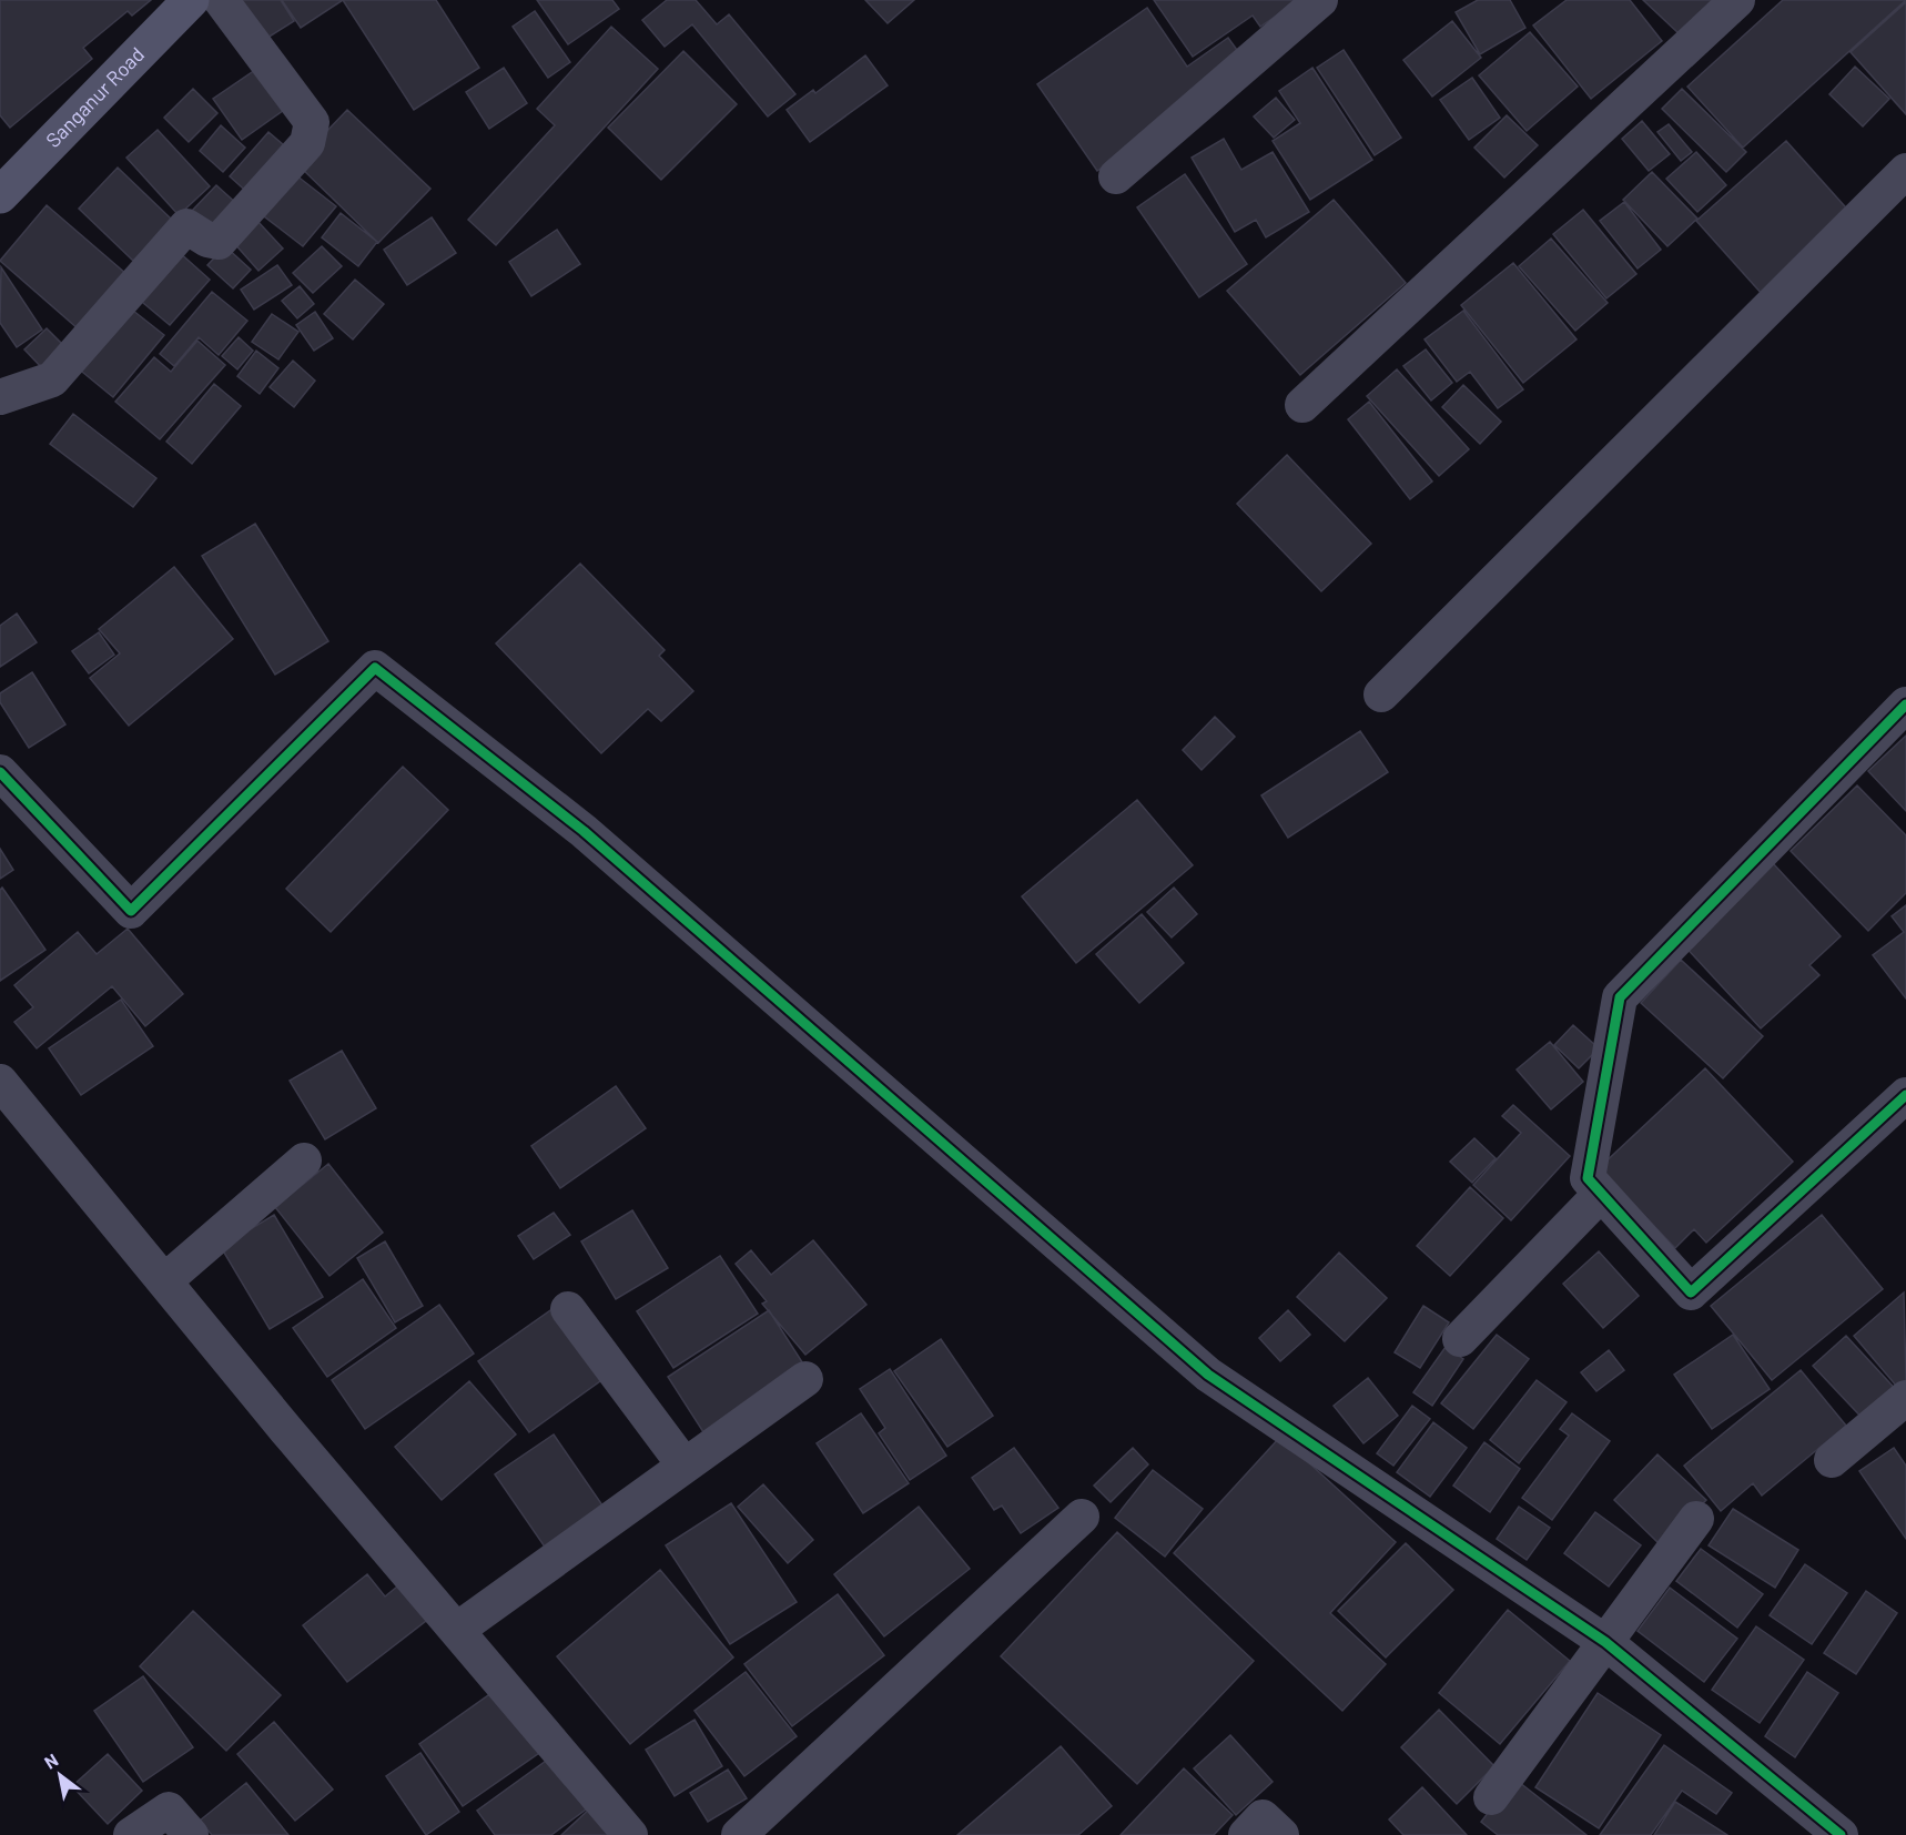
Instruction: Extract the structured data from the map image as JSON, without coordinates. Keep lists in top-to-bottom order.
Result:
{
  "streets": {
    "main road": ["Sanganur Road"]
  },
  "north": "top left"
}
